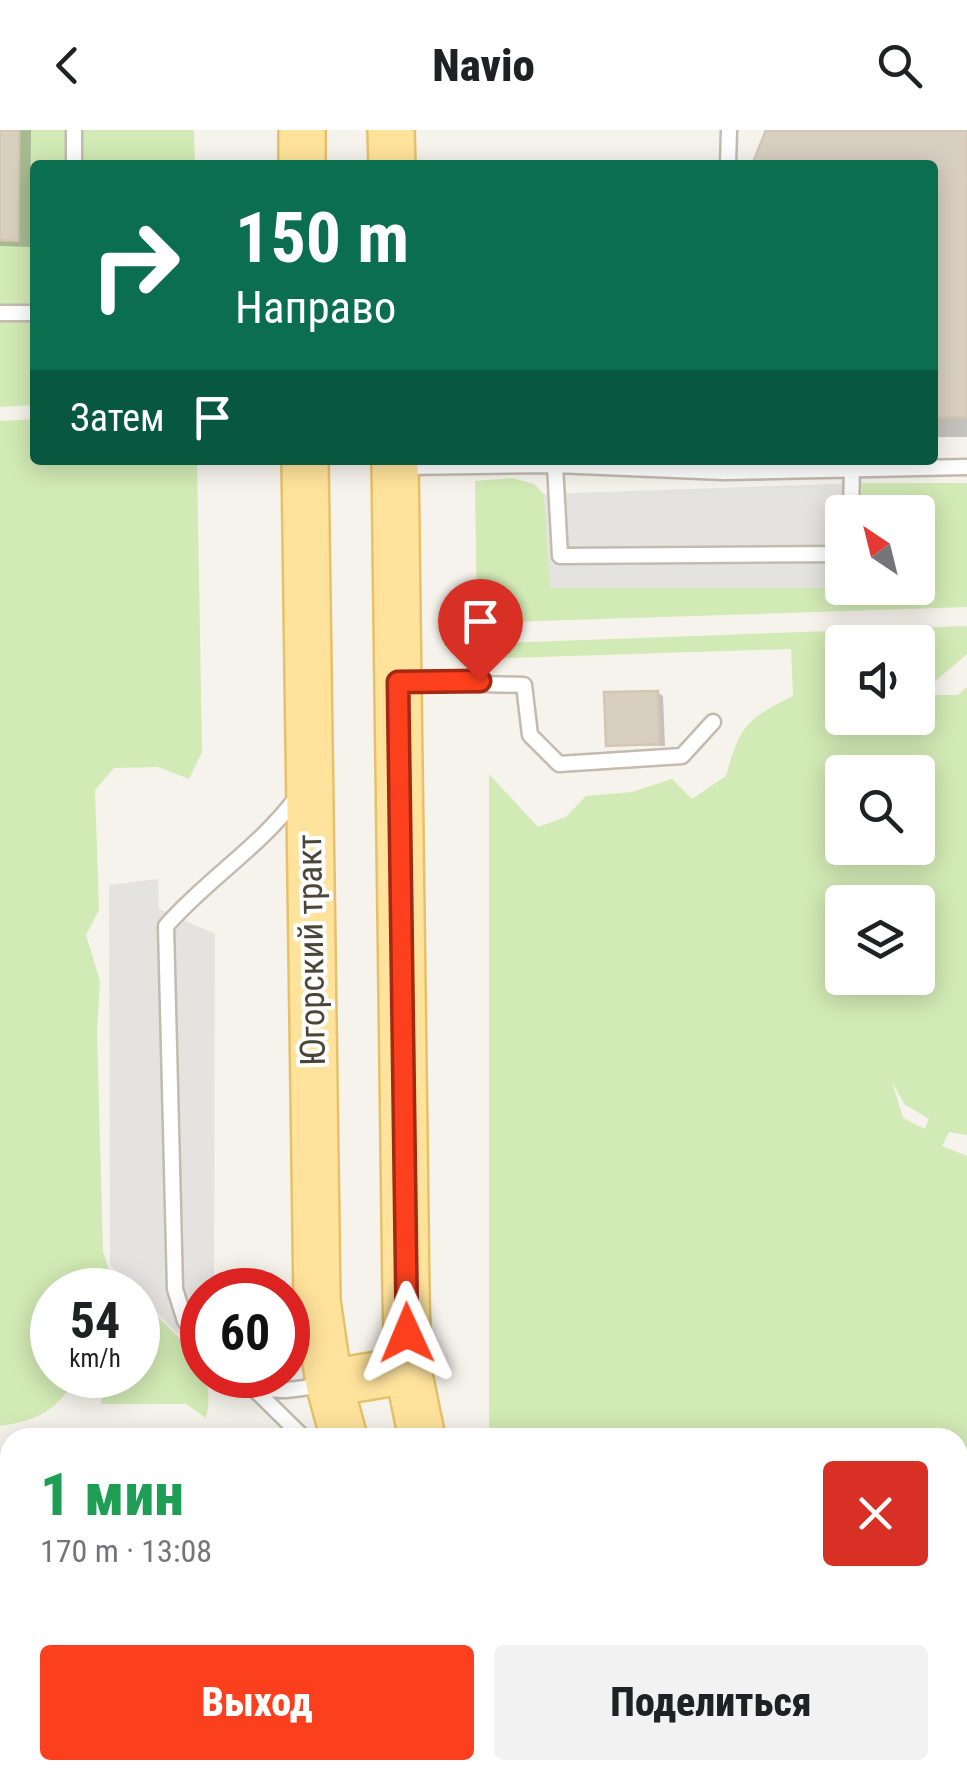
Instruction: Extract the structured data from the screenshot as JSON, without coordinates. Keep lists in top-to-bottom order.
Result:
{
  "streets": {
    "main road": ["Югорский тракт"]
  },
  "north": "top left",
  "page": {
    "header": "Navio",
    "turn": ["150 m", "Направо"],
    "then": "Затем",
    "speed": "54 km/h",
    "limit": "60",
    "heading": ["1 мин", "170 m · 13:08"],
    "buttons": ["Выход", "Поделиться"]
  }
}
